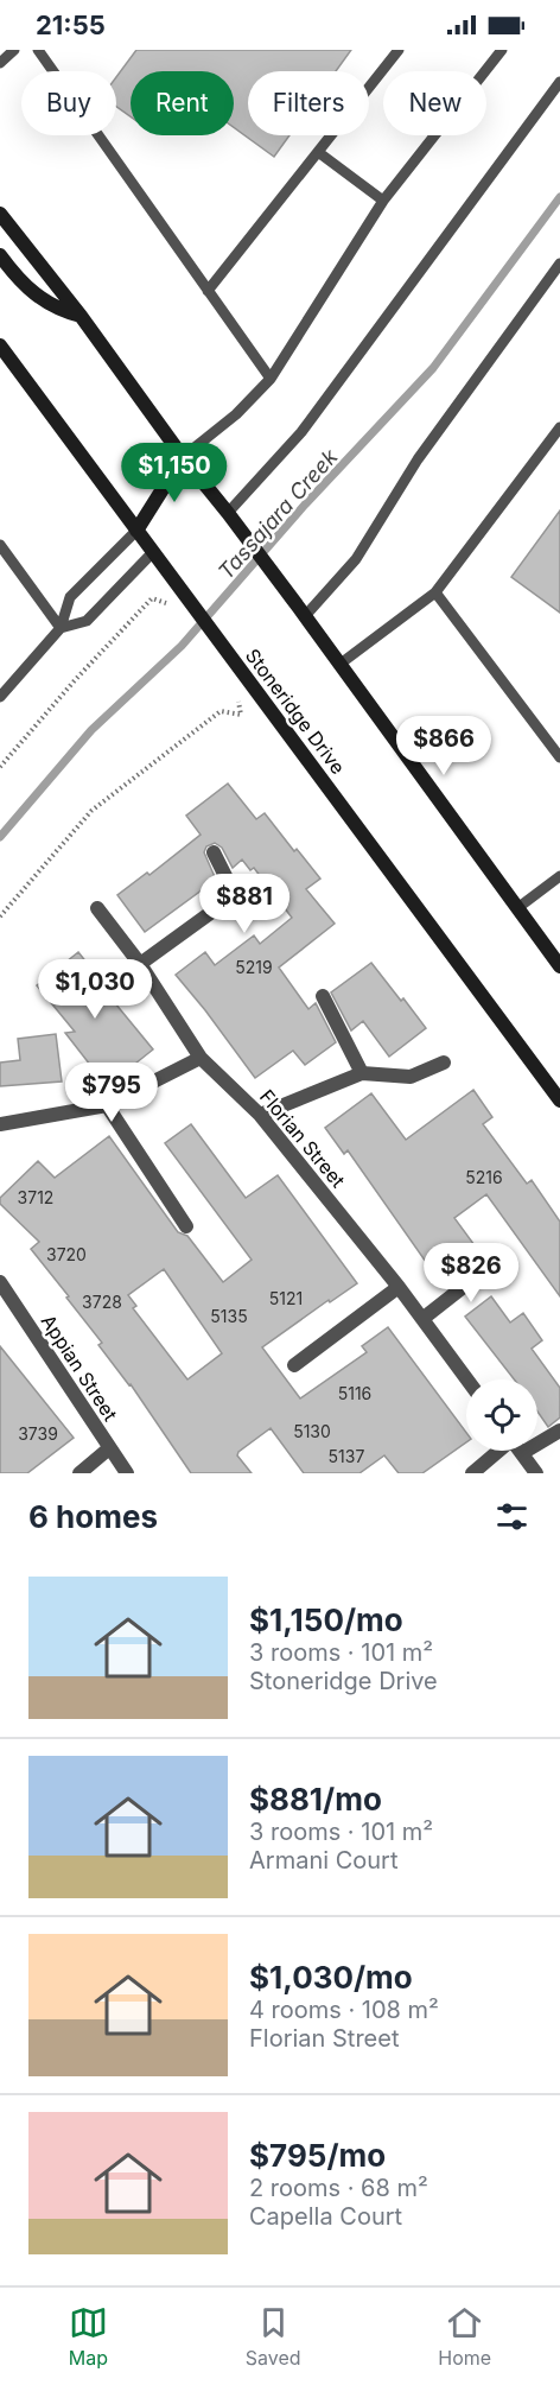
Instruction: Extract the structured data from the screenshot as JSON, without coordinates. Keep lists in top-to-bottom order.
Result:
{
  "streets": {
    "main road": ["Stoneridge Drive"],
    "street": ["Florian Street", "Appian Street"]
  },
  "water": ["Tassajara Creek"],
  "house_numbers": [
    "5219",
    "5216",
    "3712",
    "3720",
    "5121",
    "3728",
    "5135",
    "5116",
    "5130",
    "3739",
    "5137"
  ],
  "page": {
    "status": "21:55",
    "chip": [
      "Buy",
      "Rent",
      "Filters",
      "New"
    ],
    "price": [
      "$1,150",
      "$866",
      "$881",
      "$1,030",
      "$795",
      "$826"
    ],
    "heading": "6 homes",
    "list": [
      {
        "name": "$1,150/mo",
        "note": "3 rooms · 101 m² · Stoneridge Drive"
      },
      {
        "name": "$881/mo",
        "note": "3 rooms · 101 m² · Armani Court"
      },
      {
        "name": "$1,030/mo",
        "note": "4 rooms · 108 m² · Florian Street"
      },
      {
        "name": "$795/mo",
        "note": "2 rooms · 68 m² · Capella Court"
      }
    ],
    "tabs": ["Map", "Saved", "Home"]
  }
}
